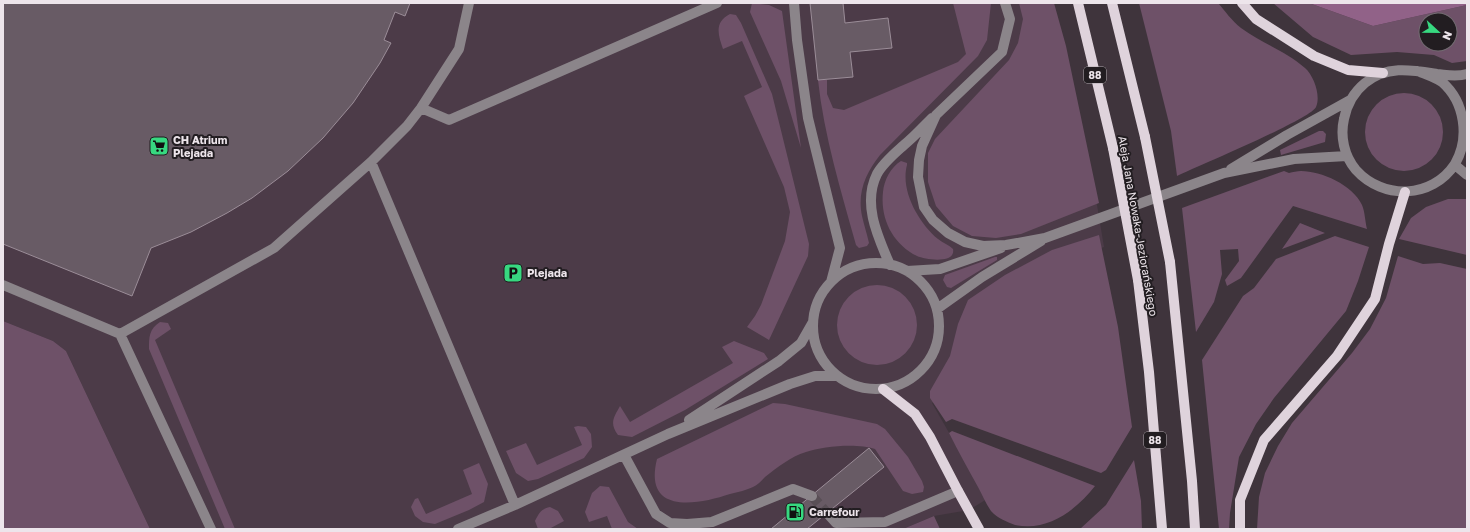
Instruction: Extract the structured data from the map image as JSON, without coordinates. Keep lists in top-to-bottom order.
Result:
{
  "streets": {
    "main road": ["88", "Aleja Jana Nowaka-Jeziorańskiego"]
  },
  "places": {
    "supermarket": ["CH Atrium Plejada"],
    "parking": ["Plejada"],
    "fuel station": ["Carrefour"]
  },
  "north": "right"
}
